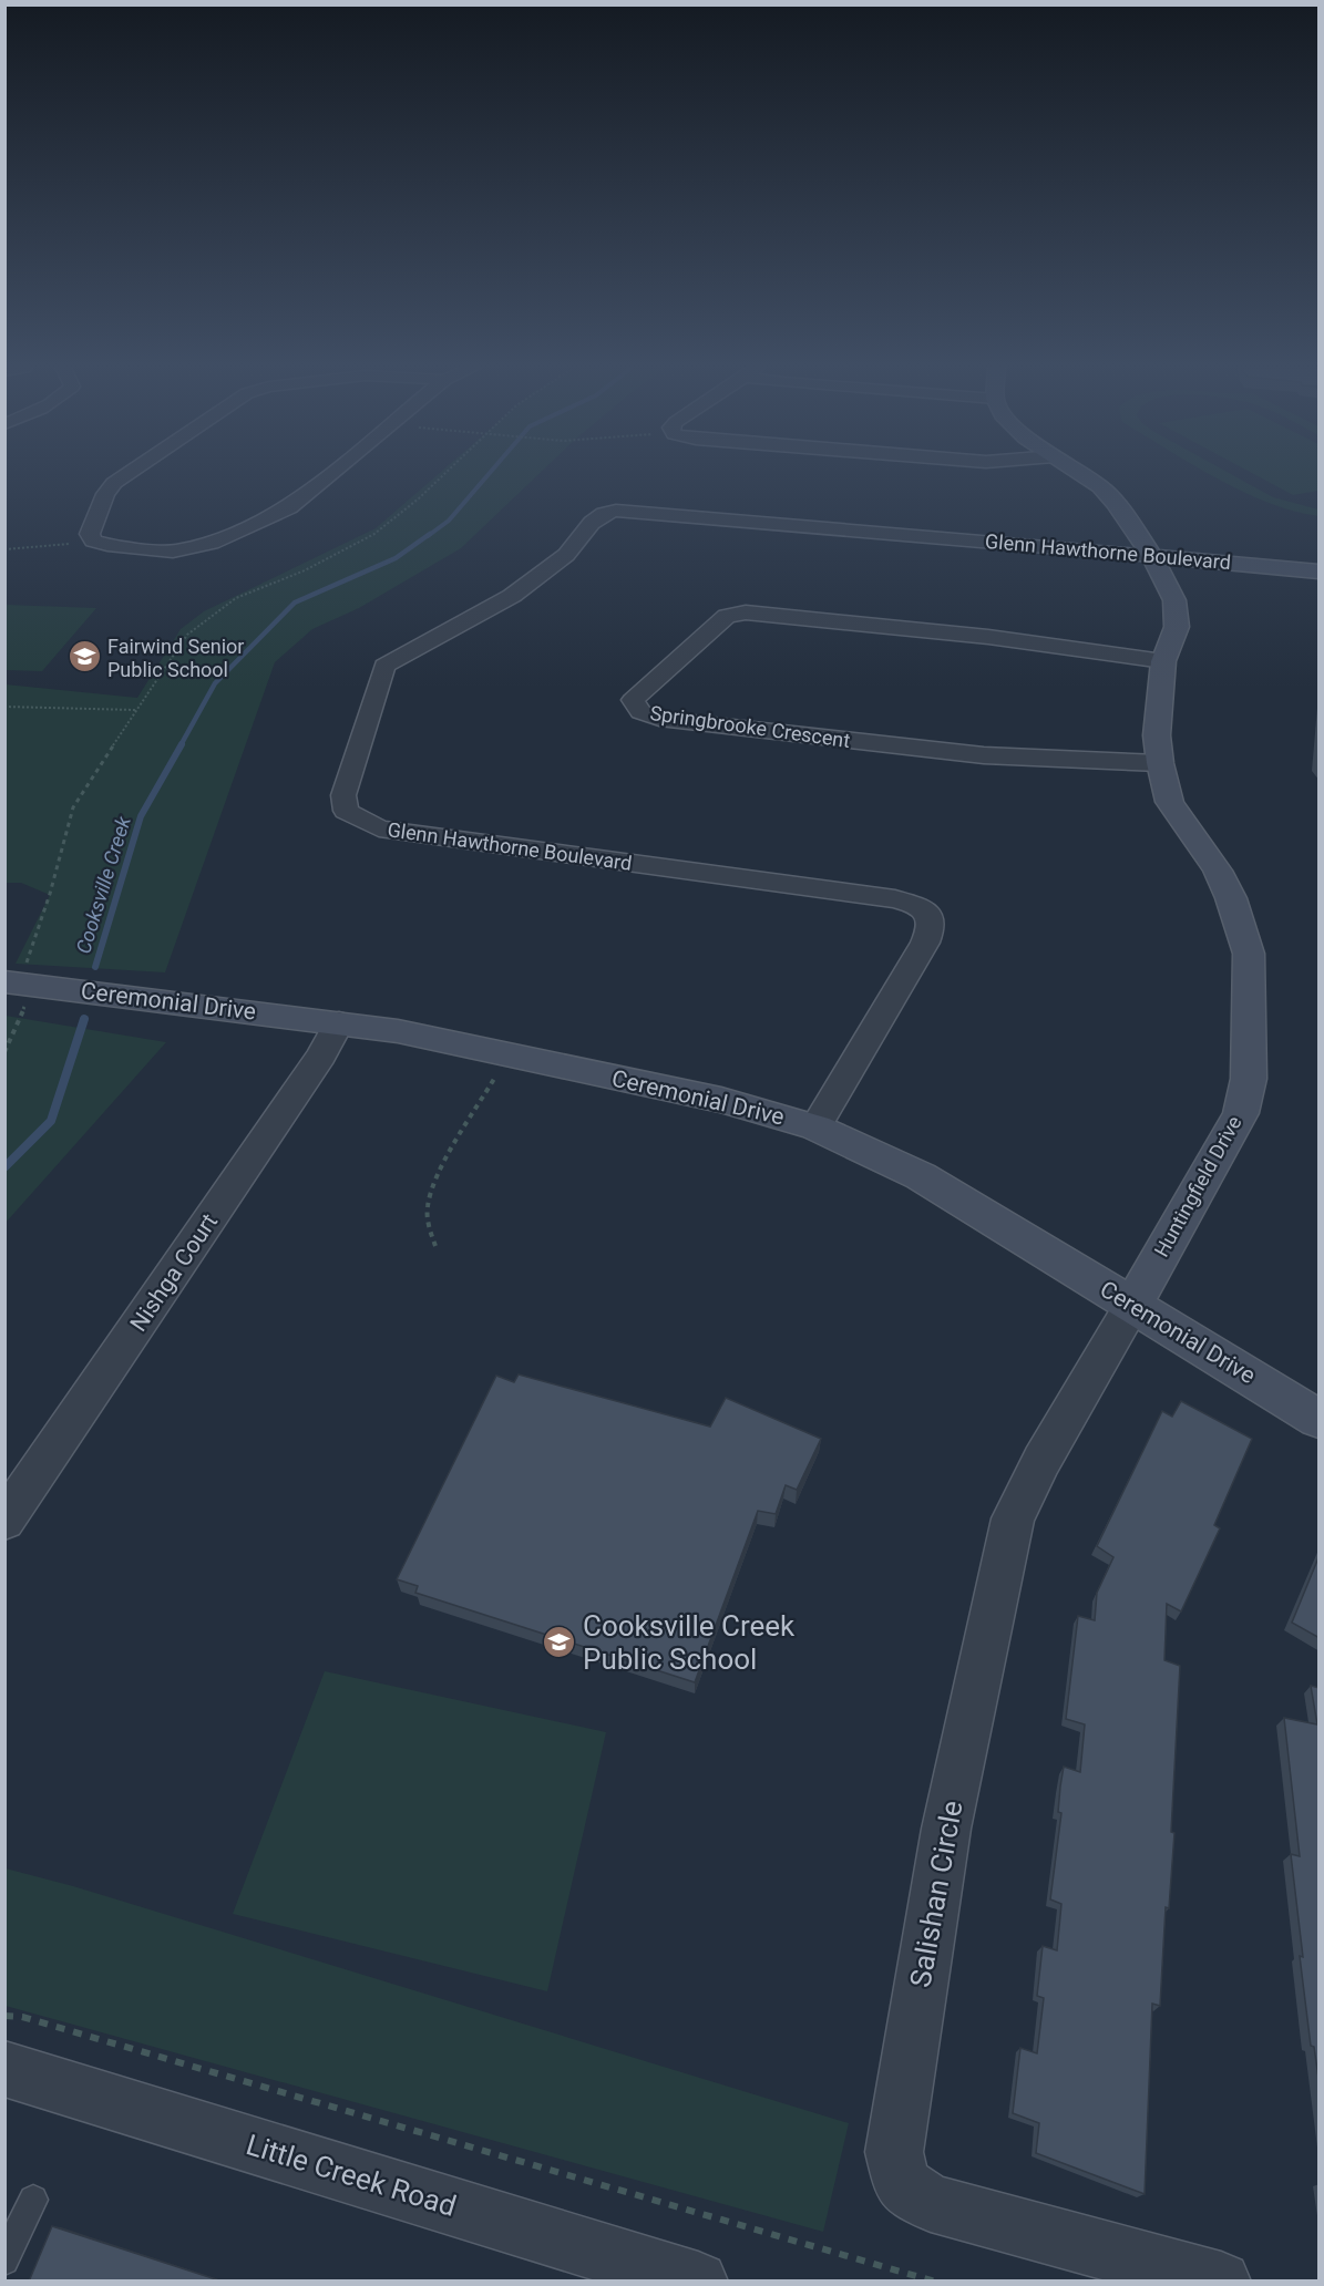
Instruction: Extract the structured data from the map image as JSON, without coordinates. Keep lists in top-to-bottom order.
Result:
{
  "streets": {
    "street": [
      "Glenn Hawthorne Boulevard",
      "Springbrooke Crescent",
      "Ceremonial Drive",
      "Huntingfield Drive",
      "Nishga Court",
      "Salishan Circle",
      "Little Creek Road"
    ]
  },
  "crossings": [
    ["Glenn Hawthorne Boulevard", "Ceremonial Drive"],
    ["Glenn Hawthorne Boulevard", "Huntingfield Drive"],
    ["Springbrooke Crescent", "Huntingfield Drive"],
    ["Ceremonial Drive", "Huntingfield Drive"],
    ["Ceremonial Drive", "Nishga Court"],
    ["Ceremonial Drive", "Salishan Circle"],
    ["Huntingfield Drive", "Salishan Circle"]
  ],
  "water": ["Cooksville Creek"],
  "places": {
    "school or university": ["Fairwind Senior Public School", "Cooksville Creek Public School"]
  }
}
